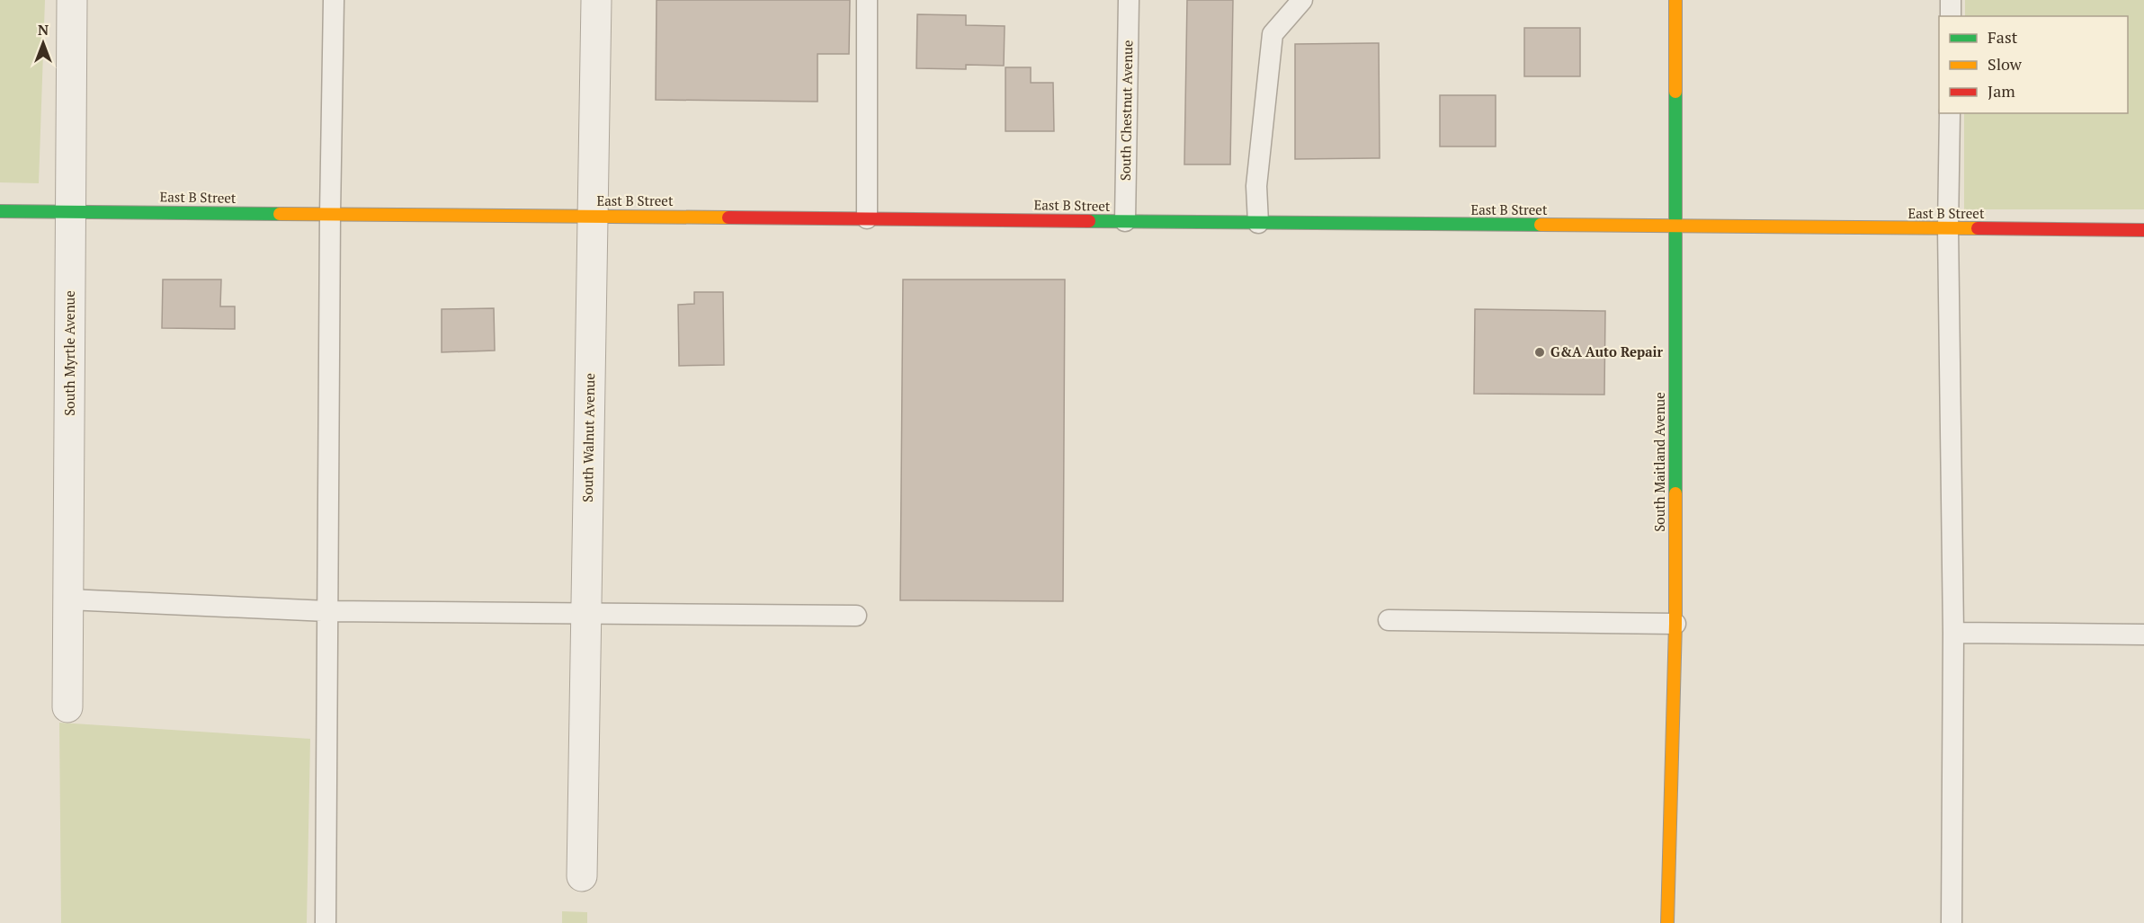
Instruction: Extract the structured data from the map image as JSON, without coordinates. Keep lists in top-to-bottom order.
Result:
{
  "streets": {
    "street": [
      "East B Street",
      "South Myrtle Avenue",
      "South Walnut Avenue",
      "South Maitland Avenue"
    ],
    "lane": ["South Chestnut Avenue"]
  },
  "crossings": [
    ["South Chestnut Avenue", "East B Street"],
    ["East B Street", "South Myrtle Avenue"],
    ["East B Street", "South Walnut Avenue"],
    ["East B Street", "South Maitland Avenue"]
  ],
  "places": ["G&A Auto Repair"],
  "legend": ["Fast", "Slow", "Jam"],
  "north": "top"
}
